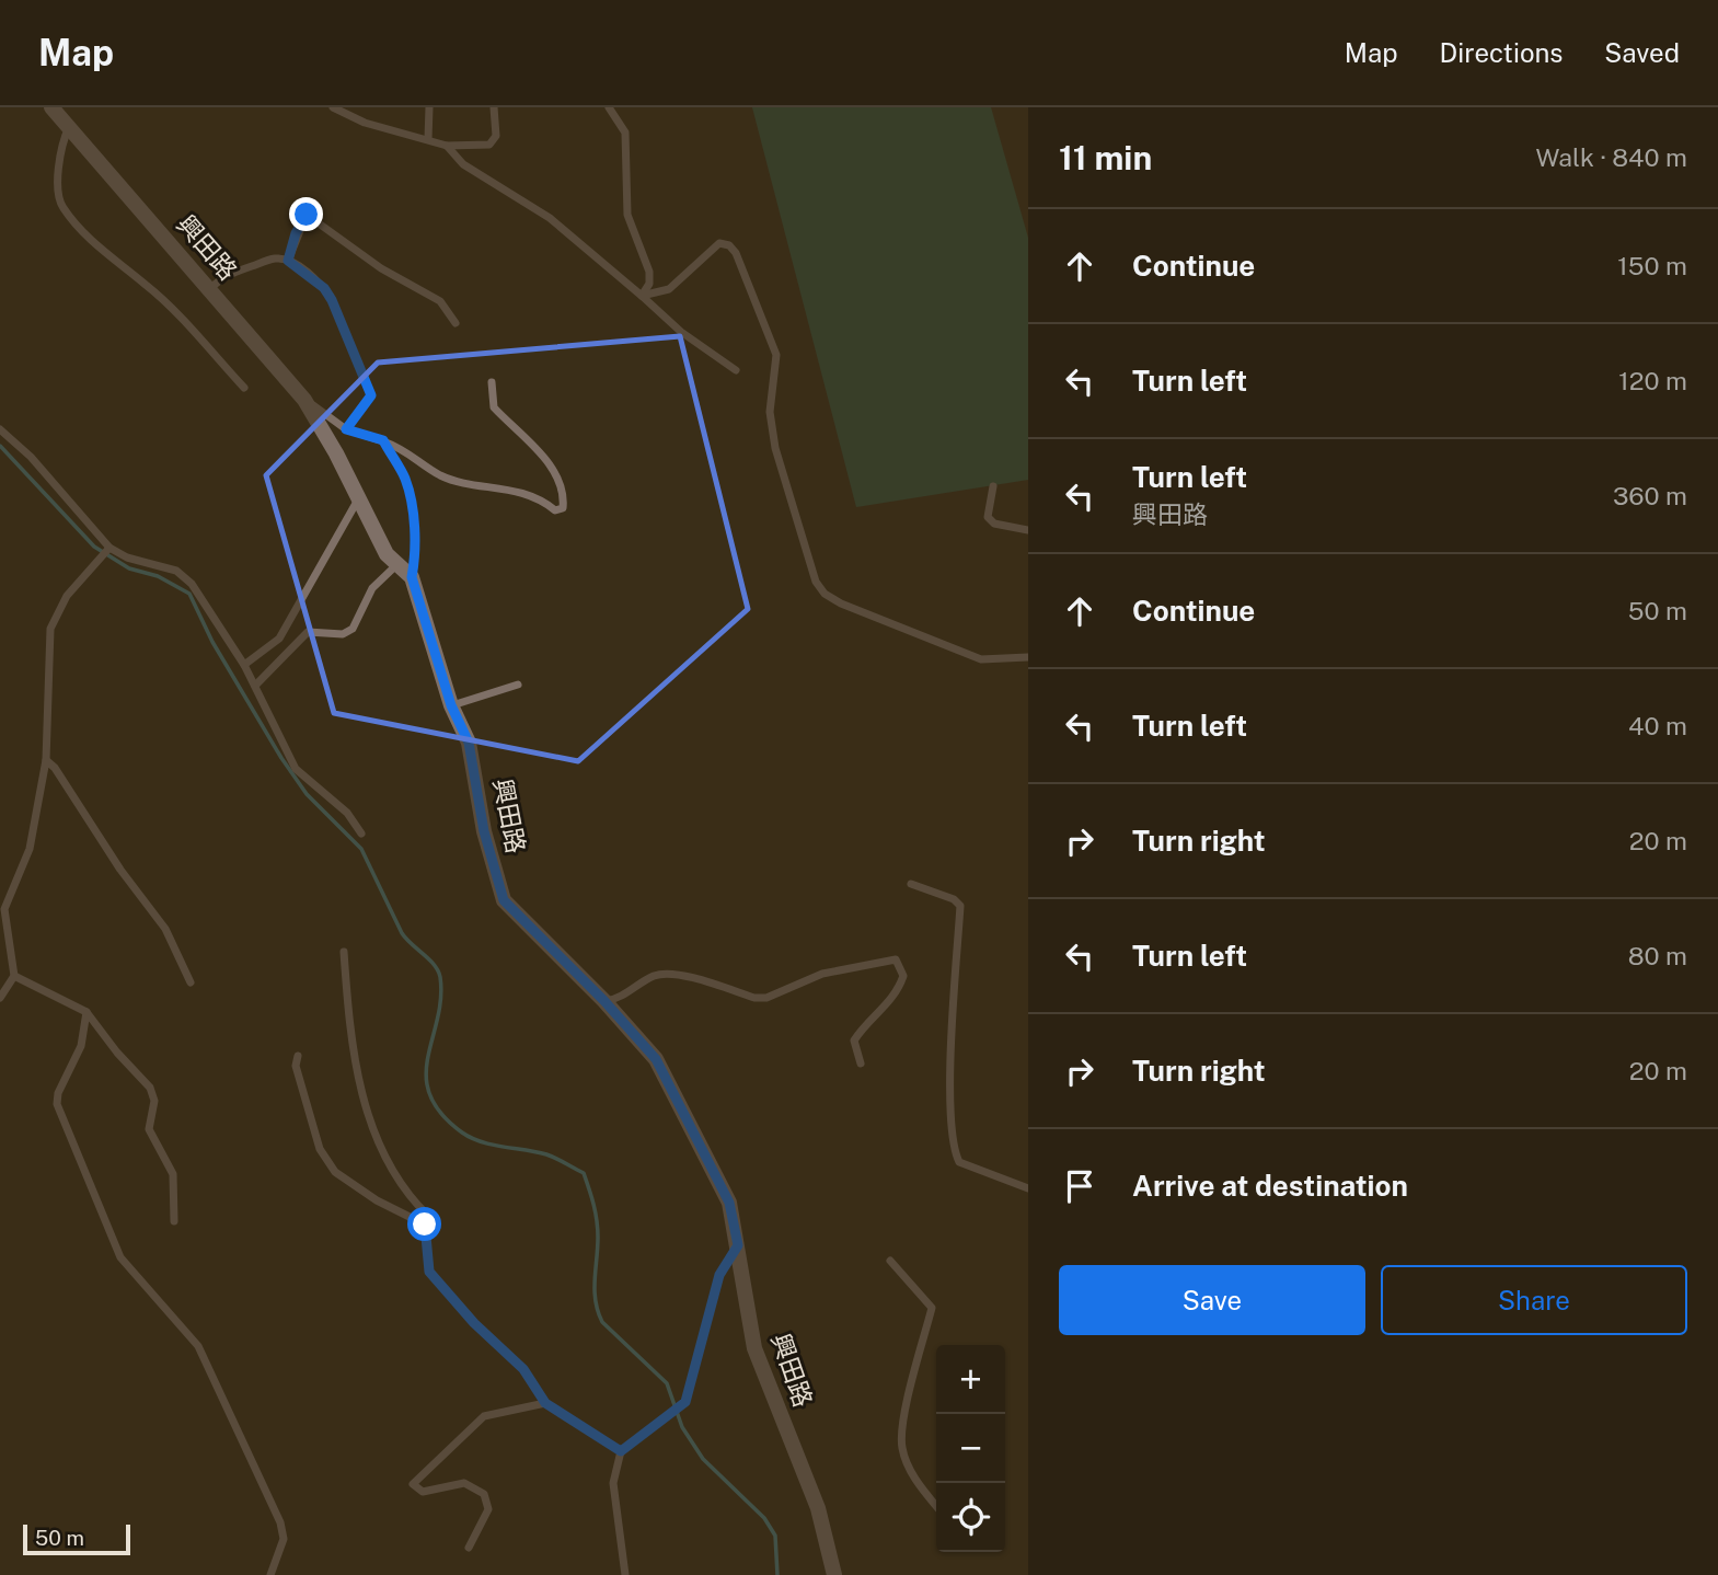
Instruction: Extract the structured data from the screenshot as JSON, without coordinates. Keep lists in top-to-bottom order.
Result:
{
  "streets": {
    "street": ["興田路"]
  },
  "scale_bar": "50 m",
  "page": {
    "header": "Map",
    "nav": ["Map", "Directions", "Saved"],
    "heading": ["11 min", "Walk · 840 m"],
    "list": [
      ["Continue", "150 m"],
      ["Turn left", "120 m"],
      ["Turn left", "興田路", "360 m"],
      ["Continue", "50 m"],
      ["Turn left", "40 m"],
      ["Turn right", "20 m"],
      ["Turn left", "80 m"],
      ["Turn right", "20 m"],
      "Arrive at destination"
    ],
    "buttons": ["Save", "Share"],
    "map_buttons": ["+", "−"],
    "scale": "50 m"
  }
}
